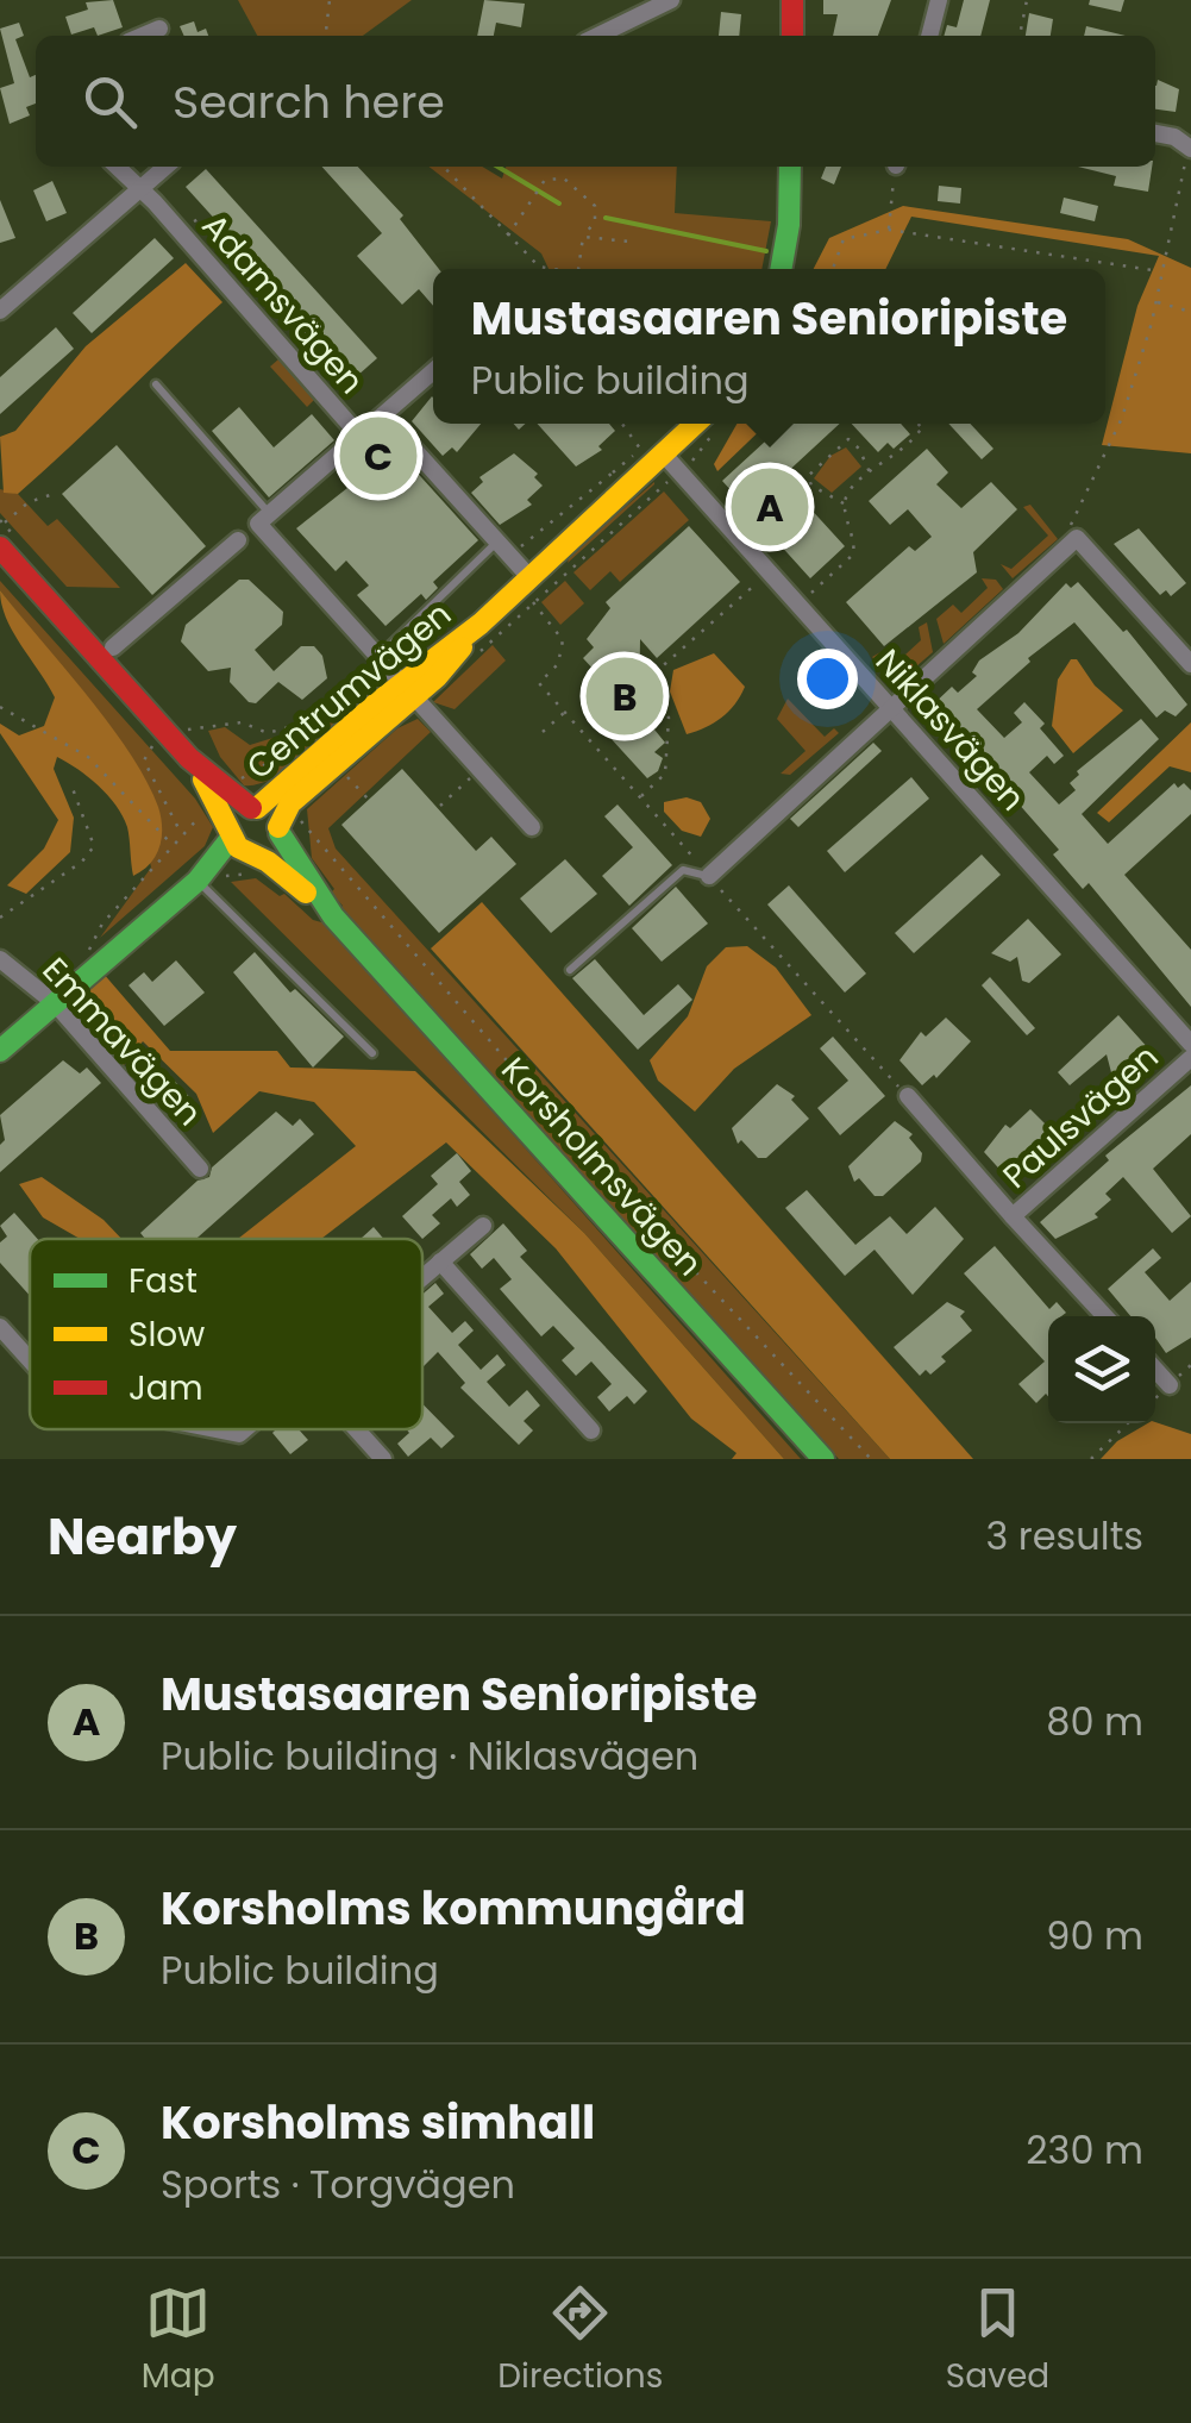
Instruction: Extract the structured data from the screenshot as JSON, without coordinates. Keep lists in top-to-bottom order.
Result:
{
  "streets": {
    "main road": ["Centrumvägen", "Korsholmsvägen"],
    "street": [
      "Adamsvägen",
      "Niklasvägen",
      "Emmavägen",
      "Paulsvägen"
    ]
  },
  "crossings": [
    ["Centrumvägen", "Niklasvägen"],
    ["Centrumvägen", "Korsholmsvägen"]
  ],
  "legend": ["Fast", "Slow", "Jam"],
  "page": {
    "search": "Search here",
    "popup": ["Mustasaaren Senioripiste", "Public building"],
    "pins": ["C", "A", "B"],
    "heading": ["Nearby", "3 results"],
    "list": [
      {
        "mark": "A",
        "name": "Mustasaaren Senioripiste",
        "note": "Public building · Niklasvägen",
        "value": "80 m"
      },
      {
        "mark": "B",
        "name": "Korsholms kommungård",
        "note": "Public building",
        "value": "90 m"
      },
      {
        "mark": "C",
        "name": "Korsholms simhall",
        "note": "Sports · Torgvägen",
        "value": "230 m"
      }
    ],
    "nav": ["Map", "Directions", "Saved"]
  }
}
